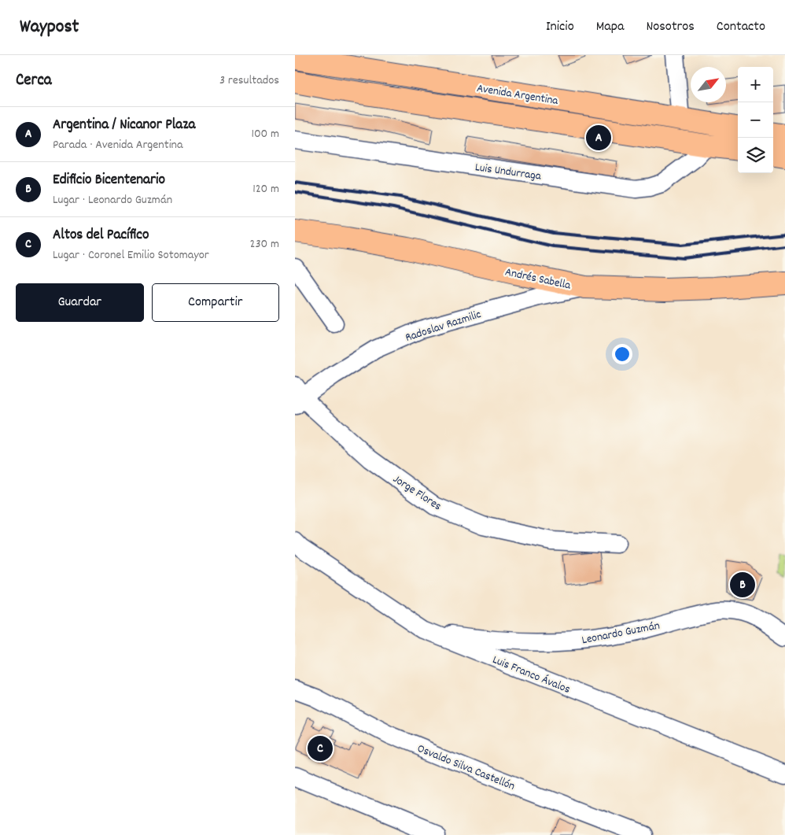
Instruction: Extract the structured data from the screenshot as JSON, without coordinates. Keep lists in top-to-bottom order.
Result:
{
  "streets": {
    "main road": ["Avenida Argentina", "Andrés Sabella"],
    "street": [
      "Luis Undurraga",
      "Radoslav Razmilic",
      "Jorge Flores",
      "Leonardo Guzmán",
      "Luis Franco Ávalos",
      "Osvaldo Silva Castellón"
    ]
  },
  "crossings": [
    ["Avenida Argentina", "Luis Undurraga"],
    ["Andrés Sabella", "Radoslav Razmilic"],
    ["Radoslav Razmilic", "Jorge Flores"],
    ["Leonardo Guzmán", "Luis Franco Ávalos"]
  ],
  "north": "top right",
  "page": {
    "header": "Waypost",
    "nav": [
      "Inicio",
      "Mapa",
      "Nosotros",
      "Contacto"
    ],
    "heading": ["Cerca", "3 resultados"],
    "map_buttons": ["+", "−"],
    "list": [
      {
        "mark": "A",
        "name": "Argentina / Nicanor Plaza",
        "note": "Parada · Avenida Argentina",
        "value": "100 m"
      },
      {
        "mark": "B",
        "name": "Edificio Bicentenario",
        "note": "Lugar · Leonardo Guzmán",
        "value": "120 m"
      },
      {
        "mark": "C",
        "name": "Altos del Pacífico",
        "note": "Lugar · Coronel Emilio Sotomayor",
        "value": "230 m"
      }
    ],
    "pins": ["A", "B", "C"],
    "buttons": ["Guardar", "Compartir"]
  }
}
